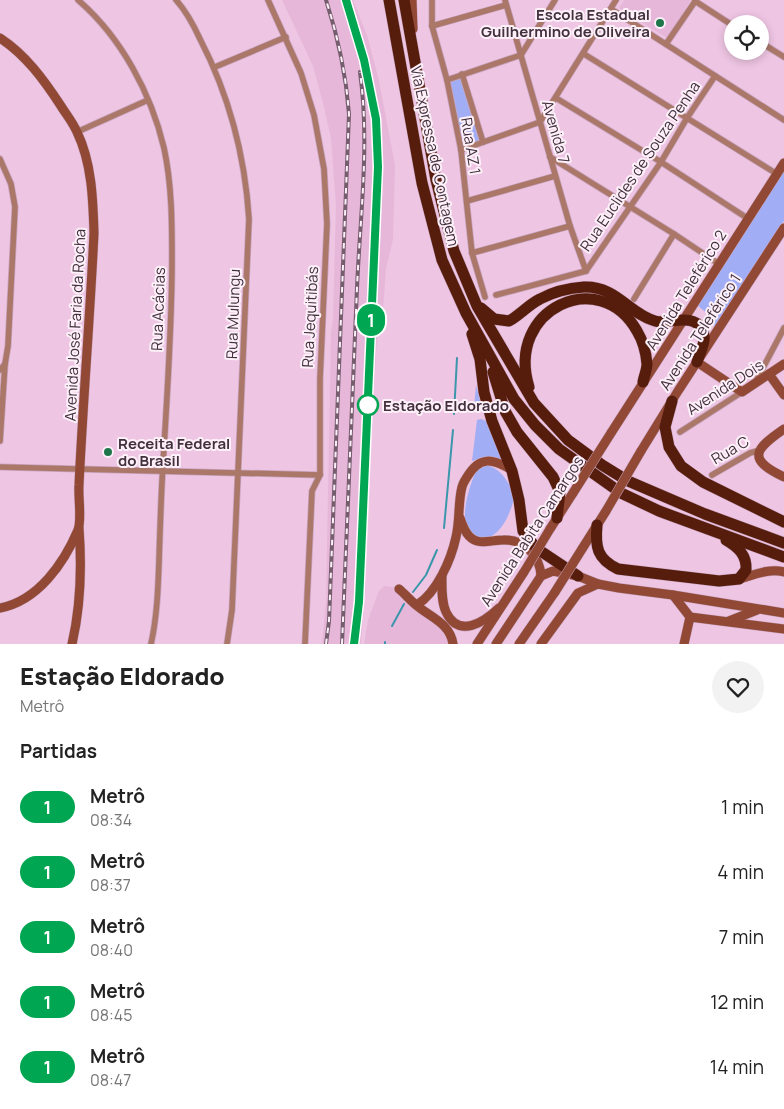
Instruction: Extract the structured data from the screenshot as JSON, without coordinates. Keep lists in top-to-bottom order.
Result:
{
  "streets": {
    "highway": ["Via Expressa de Contagem"],
    "main road": [
      "Avenida Teleférico 2",
      "Avenida José Faria da Rocha",
      "Avenida Teleférico 1",
      "Avenida Dois",
      "Rua C",
      "Avenida Babita Camargos"
    ],
    "street": [
      "Avenida 7",
      "Rua AZ 1",
      "Rua Euclides de Souza Penha",
      "Rua Acácias",
      "Rua Mulungu",
      "Rua Jequitibás"
    ]
  },
  "crossings": [
    ["Avenida 7", "Rua Euclides de Souza Penha"],
    ["Rua AZ 1", "Via Expressa de Contagem"],
    ["Avenida Teleférico 2", "Avenida Babita Camargos"]
  ],
  "places": ["Escola Estadual Guilhermino de Oliveira", "Estação Eldorado", "Receita Federal do Brasil"],
  "lines": ["metro line 1"],
  "page": {
    "on_map": "1",
    "heading": [
      ["Estação Eldorado", "Metrô"],
      "Partidas"
    ],
    "list": [
      {
        "mark": "1",
        "name": "Metrô",
        "note": "08:34",
        "value": "1 min"
      },
      {
        "mark": "1",
        "name": "Metrô",
        "note": "08:37",
        "value": "4 min"
      },
      {
        "mark": "1",
        "name": "Metrô",
        "note": "08:40",
        "value": "7 min"
      },
      {
        "mark": "1",
        "name": "Metrô",
        "note": "08:45",
        "value": "12 min"
      },
      {
        "mark": "1",
        "name": "Metrô",
        "note": "08:47",
        "value": "14 min"
      }
    ]
  }
}
